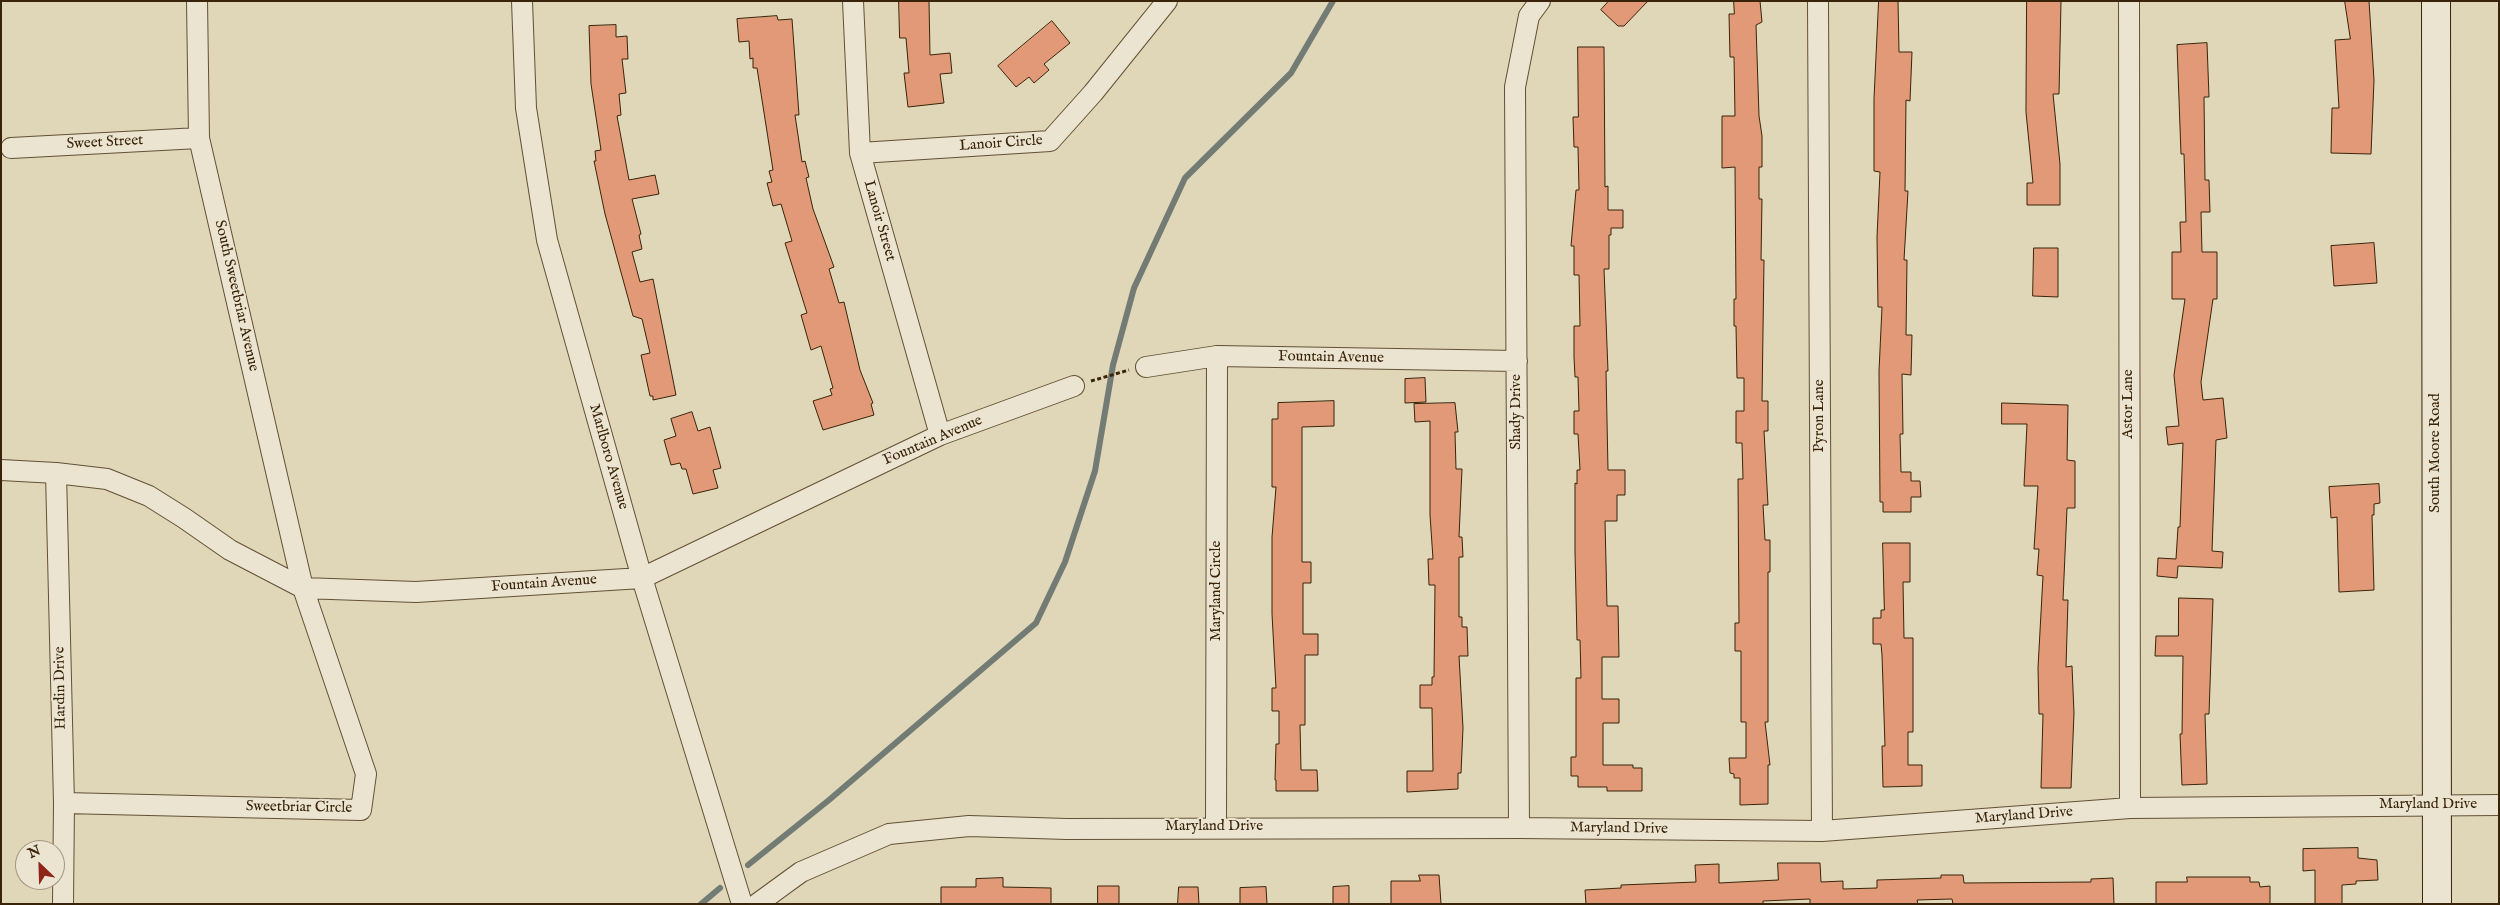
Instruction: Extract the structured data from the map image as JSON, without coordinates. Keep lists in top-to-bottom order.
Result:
{
  "streets": {
    "main road": ["South Moore Road"],
    "street": [
      "Sweet Street",
      "Lanoir Circle",
      "Lanoir Street",
      "South Sweetbriar Avenue",
      "Fountain Avenue",
      "Astor Lane",
      "Shady Drive",
      "Pyron Lane",
      "Marlboro Avenue",
      "Maryland Circle",
      "Hardin Drive",
      "Maryland Drive",
      "Sweetbriar Circle"
    ]
  },
  "crossings": [
    ["Sweet Street", "South Sweetbriar Avenue"],
    ["Lanoir Circle", "Lanoir Street"],
    ["Lanoir Street", "Fountain Avenue"],
    ["South Sweetbriar Avenue", "Fountain Avenue"],
    ["South Sweetbriar Avenue", "Sweetbriar Circle"],
    ["Fountain Avenue", "Shady Drive"],
    ["Fountain Avenue", "Marlboro Avenue"],
    ["Fountain Avenue", "Maryland Circle"],
    ["Fountain Avenue", "Hardin Drive"],
    ["Fountain Avenue", "Sweetbriar Circle"],
    ["Astor Lane", "Maryland Drive"],
    ["Shady Drive", "Maryland Drive"],
    ["Pyron Lane", "Maryland Drive"],
    ["South Moore Road", "Maryland Drive"],
    ["Maryland Circle", "Maryland Drive"],
    ["Hardin Drive", "Sweetbriar Circle"]
  ],
  "north": "top left"
}
